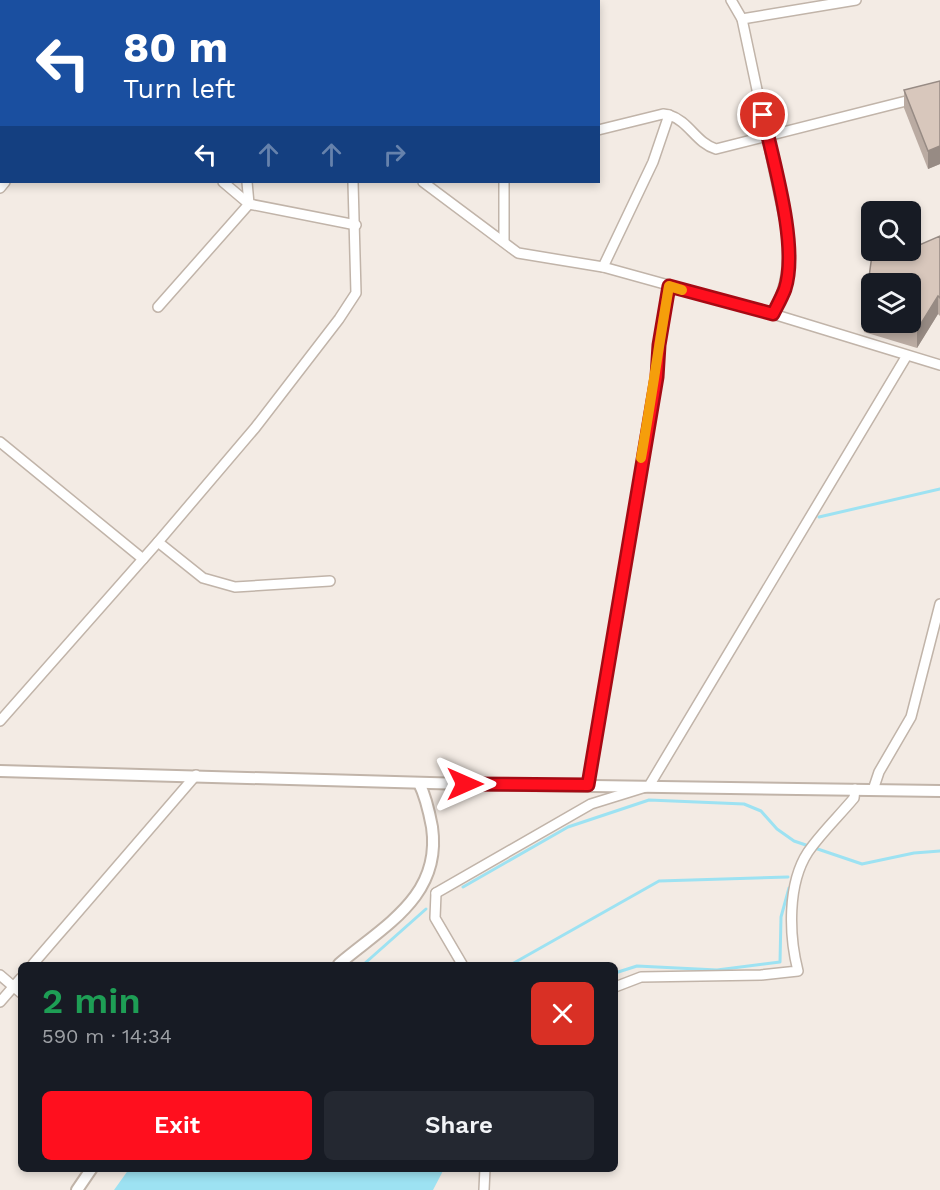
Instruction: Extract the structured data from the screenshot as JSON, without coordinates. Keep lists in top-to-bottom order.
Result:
{
  "page": {
    "turn": ["80 m", "Turn left"],
    "heading": ["2 min", "590 m · 14:34"],
    "buttons": ["Exit", "Share"]
  }
}
